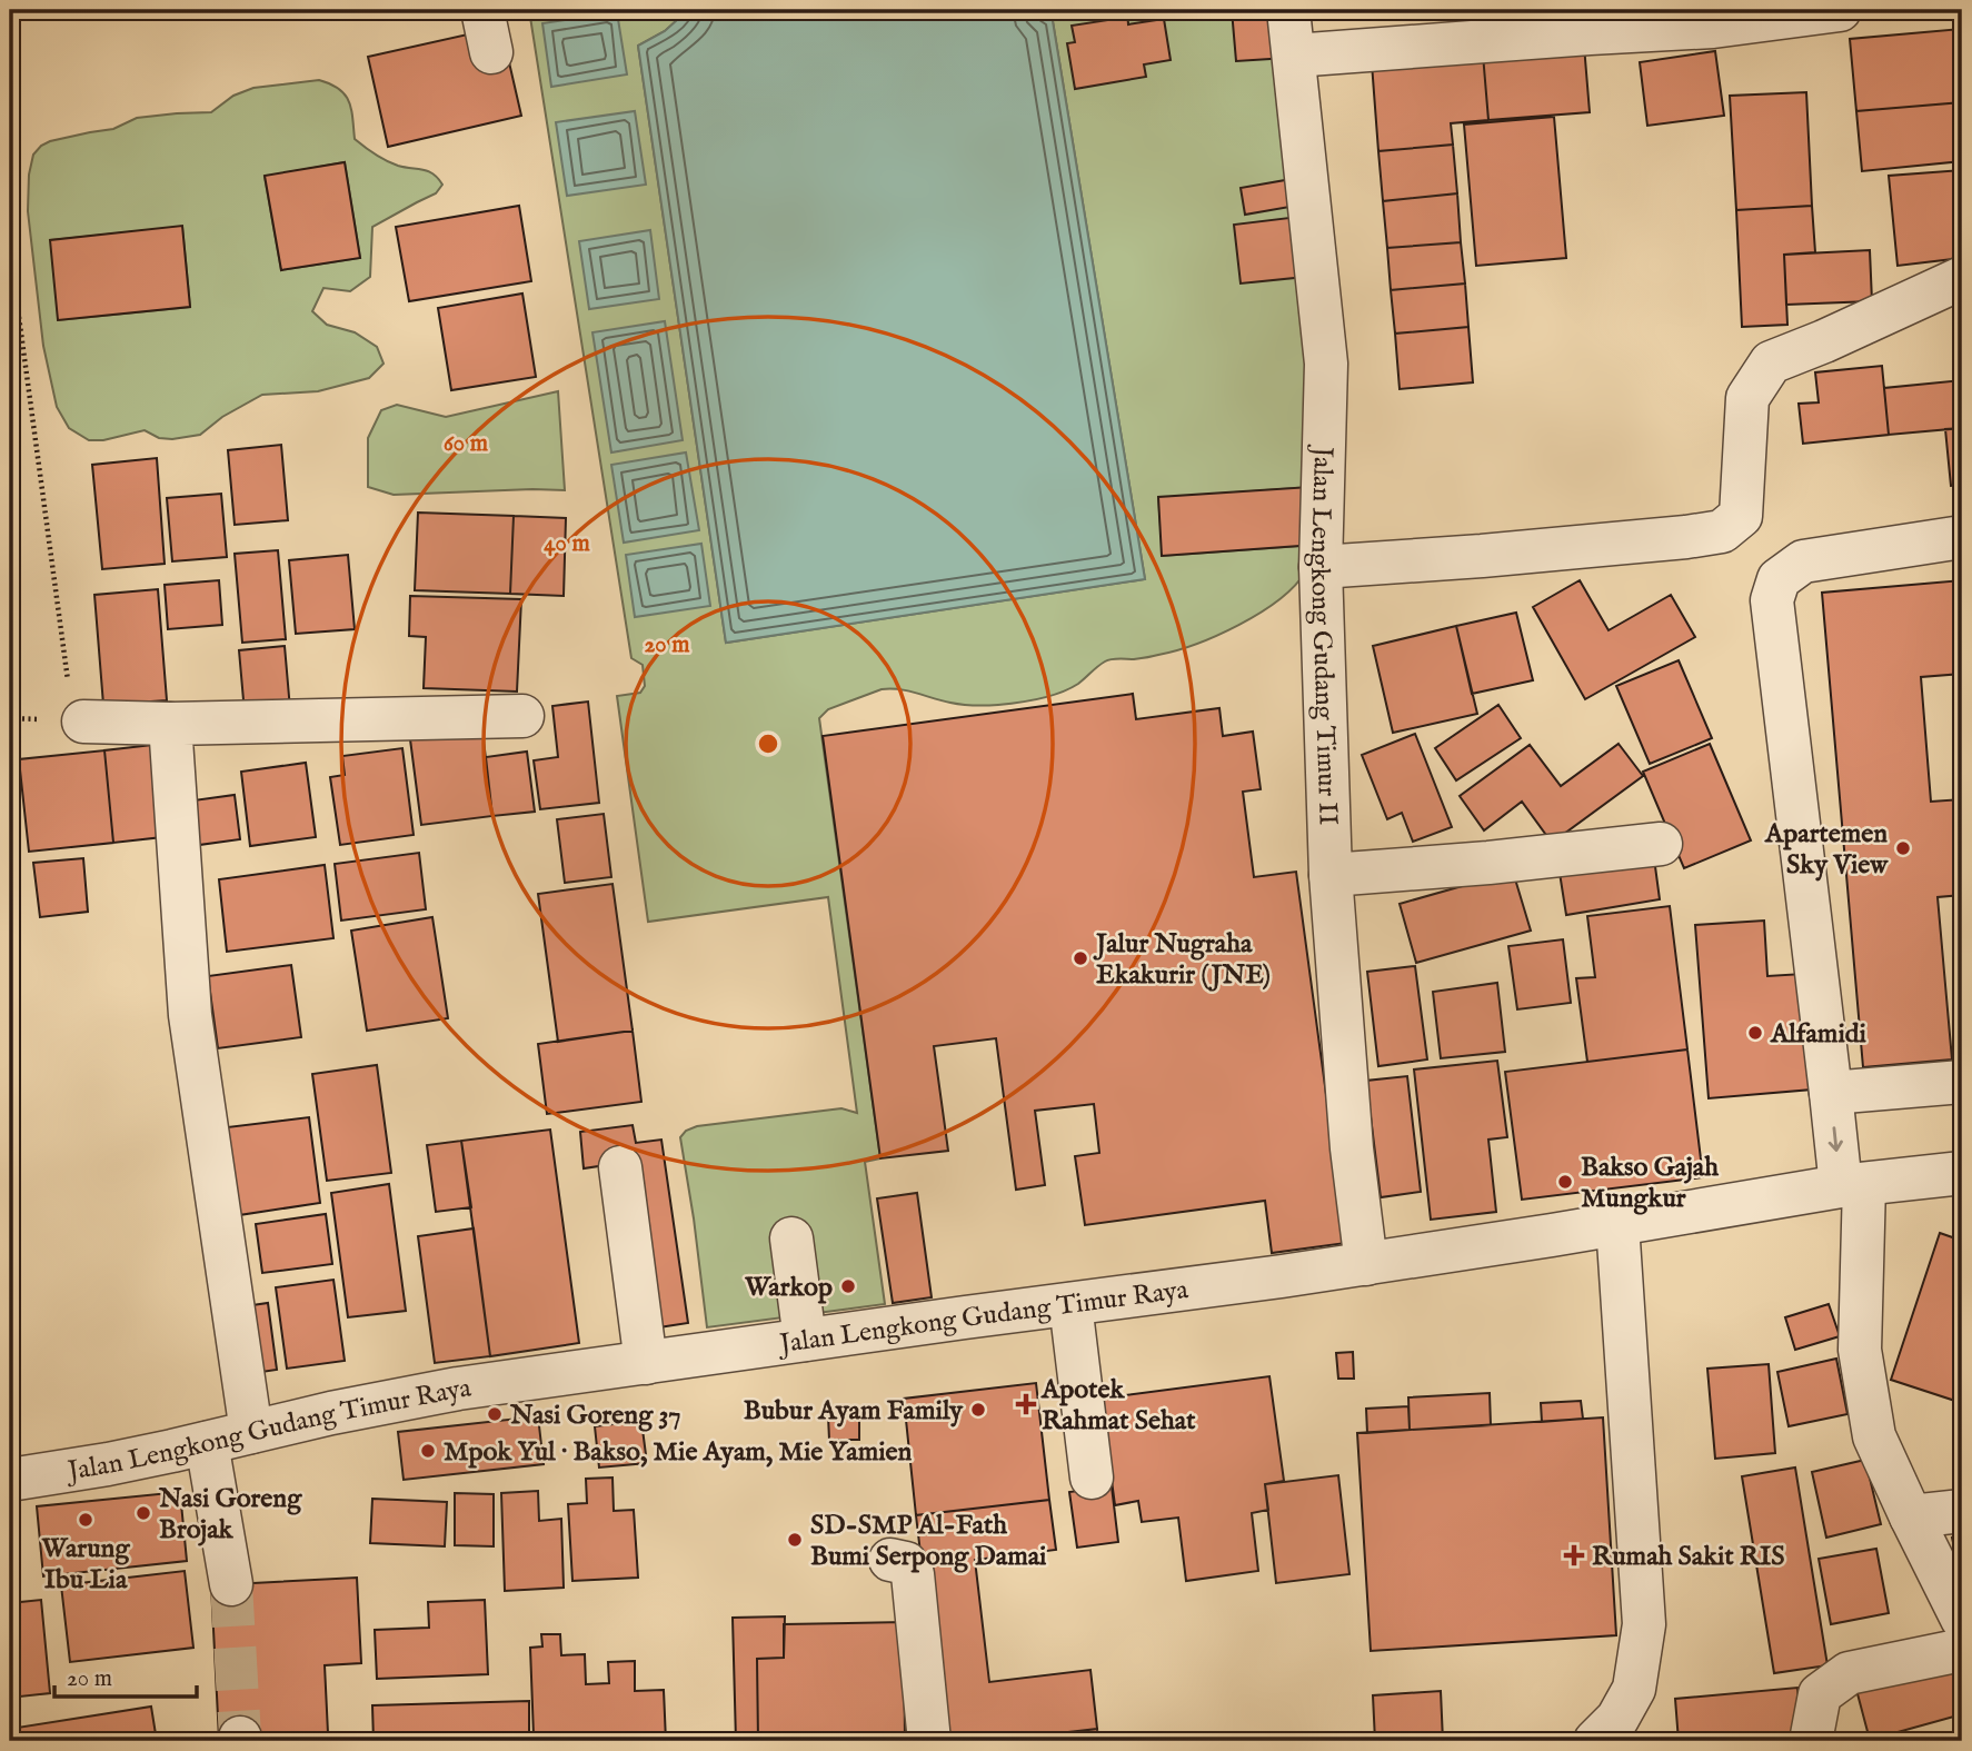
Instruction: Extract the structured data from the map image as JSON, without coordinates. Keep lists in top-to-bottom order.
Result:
{
  "streets": {
    "street": ["Jalan Lengkong Gudang Timur II", "Jalan Lengkong Gudang Timur Raya"]
  },
  "crossings": [
    ["Jalan Lengkong Gudang Timur II", "Jalan Lengkong Gudang Timur Raya"]
  ],
  "places": {
    "other": [
      "Apartemen Sky View",
      "Jalur Nugraha Ekakurir (JNE)",
      "Alfamidi",
      "Bakso Gajah Mungkur",
      "Warkop",
      "Bubur Ayam Family",
      "Nasi Goreng 37",
      "Mpok Yul · Bakso, Mie Ayam, Mie Yamien",
      "Nasi Goreng Brojak",
      "Warung Ibu Lia",
      "SD-SMP Al-Fath Bumi Serpong Damai"
    ],
    "health": ["Apotek Rahmat Sehat", "Rumah Sakit RIS"]
  },
  "scale_bar": "20 m",
  "rings": ["60 m", "40 m", "20 m"]
}
